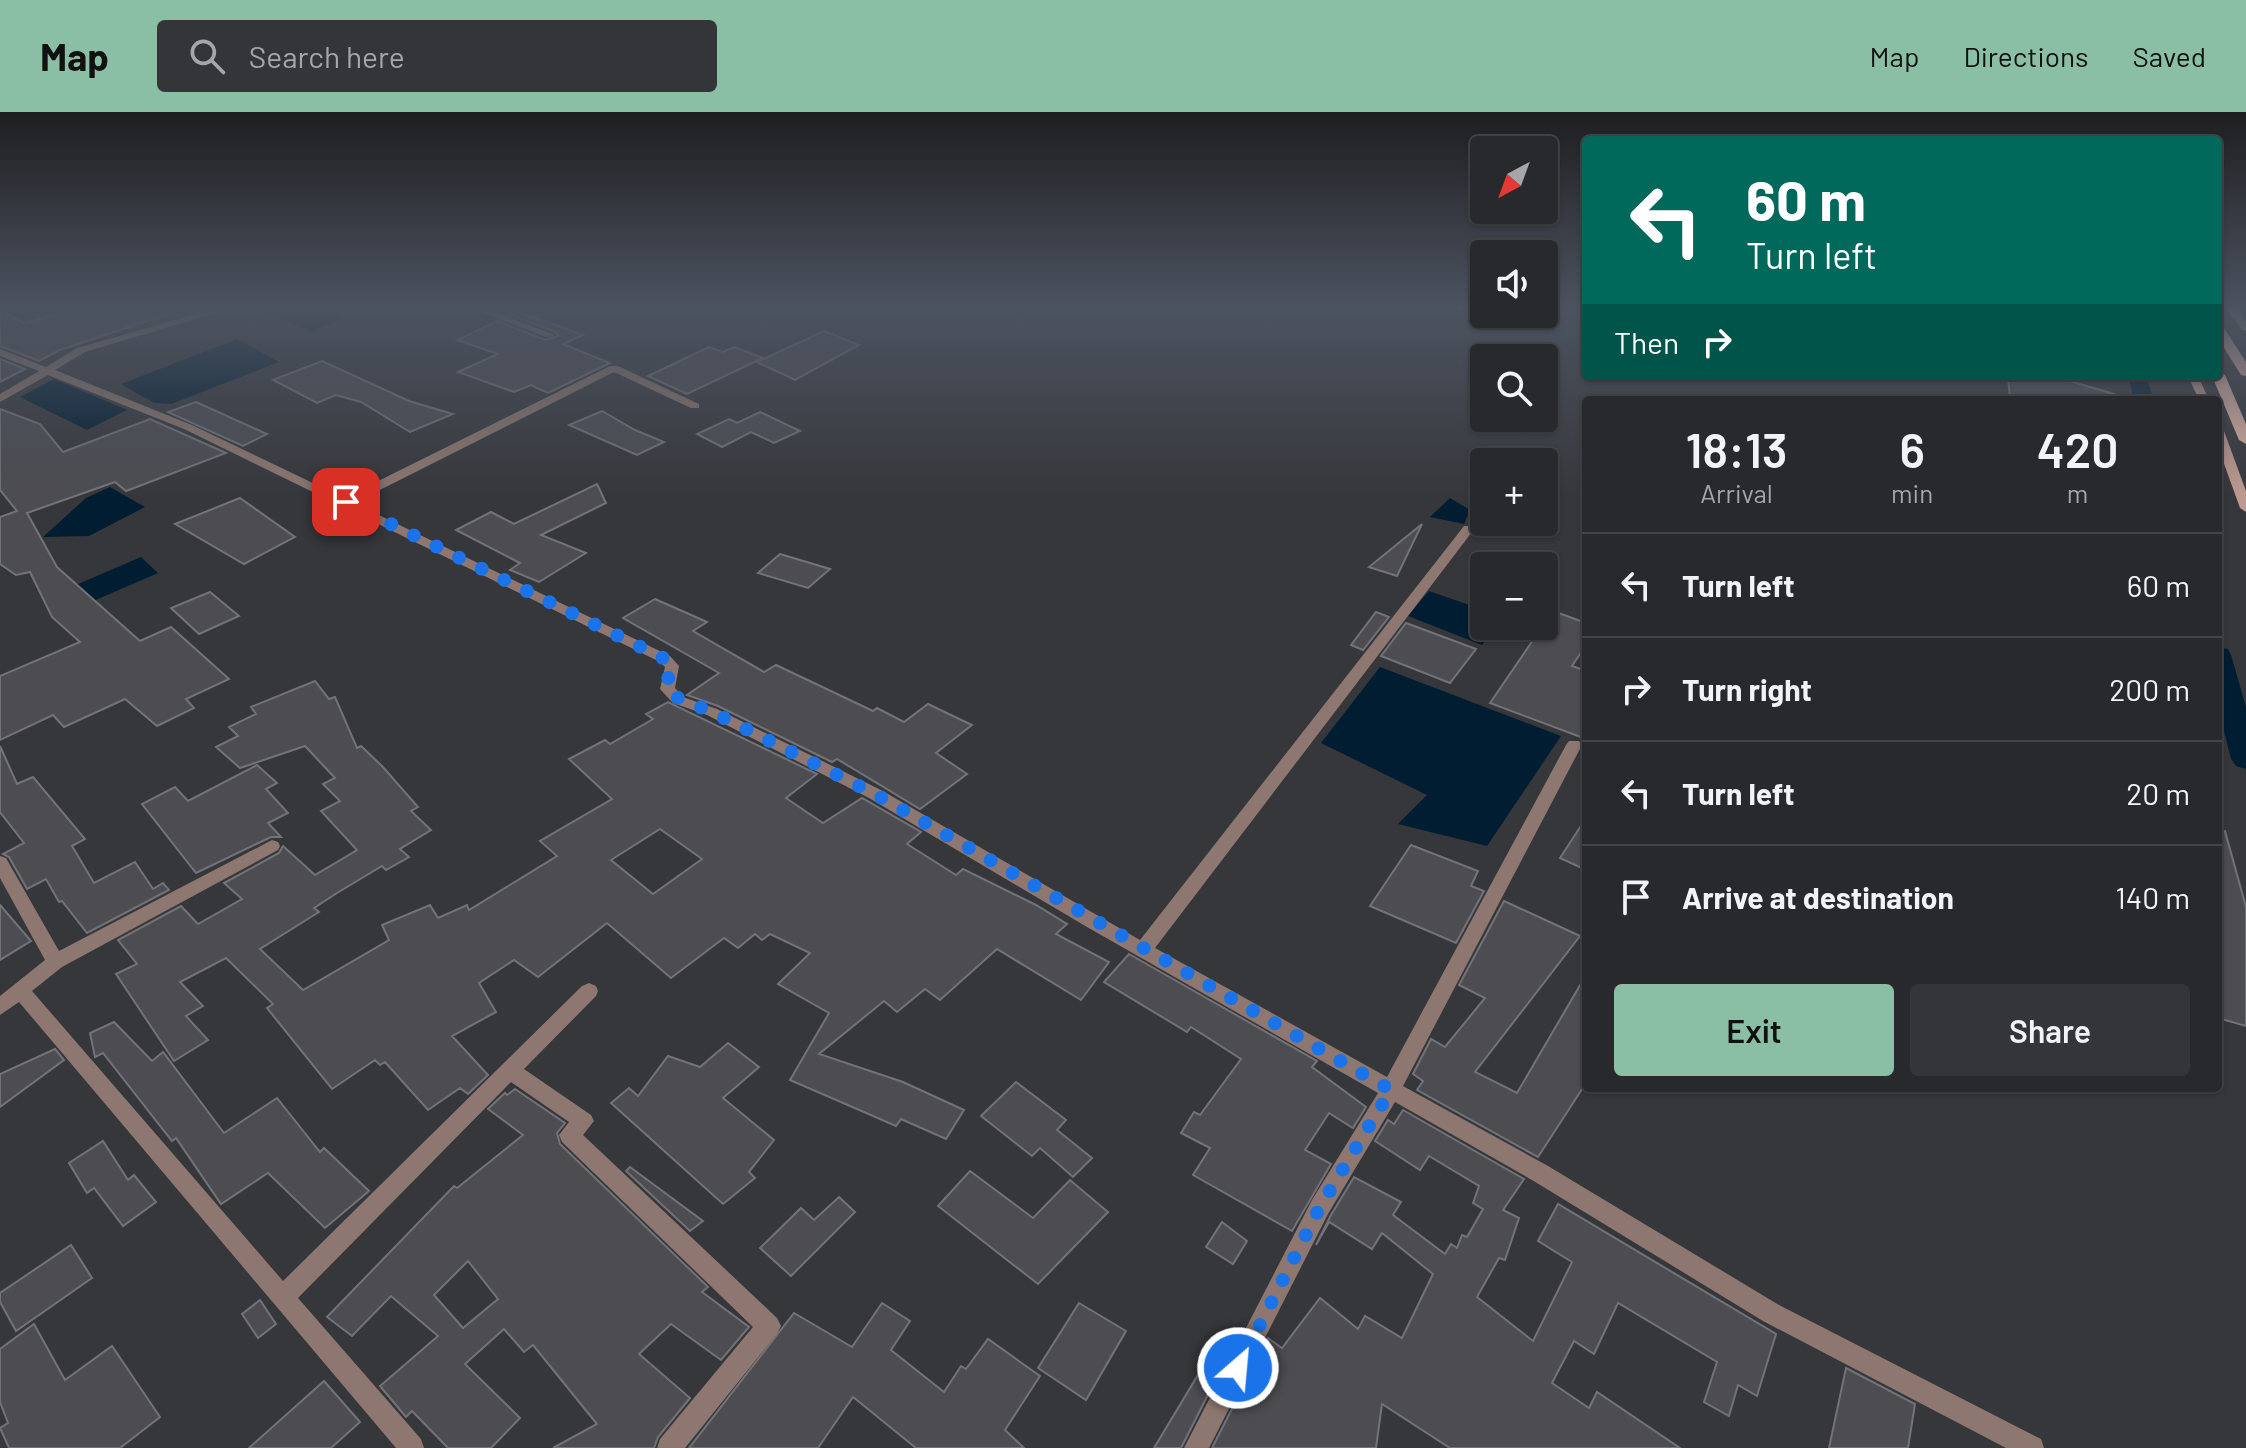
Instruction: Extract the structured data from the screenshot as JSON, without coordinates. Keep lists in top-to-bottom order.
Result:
{
  "north": "bottom left",
  "page": {
    "header": "Map",
    "search": "Search here",
    "nav": ["Map", "Directions", "Saved"],
    "map_buttons": ["+", "−"],
    "turn": ["60 m", "Turn left"],
    "then": "Then",
    "eta": [
      "18:13",
      "Arrival",
      "6",
      "min",
      "420",
      "m"
    ],
    "list": [
      {
        "name": "Turn left",
        "value": "60 m"
      },
      {
        "name": "Turn right",
        "value": "200 m"
      },
      {
        "name": "Turn left",
        "value": "20 m"
      },
      {
        "name": "Arrive at destination",
        "value": "140 m"
      }
    ],
    "buttons": ["Exit", "Share"]
  }
}
